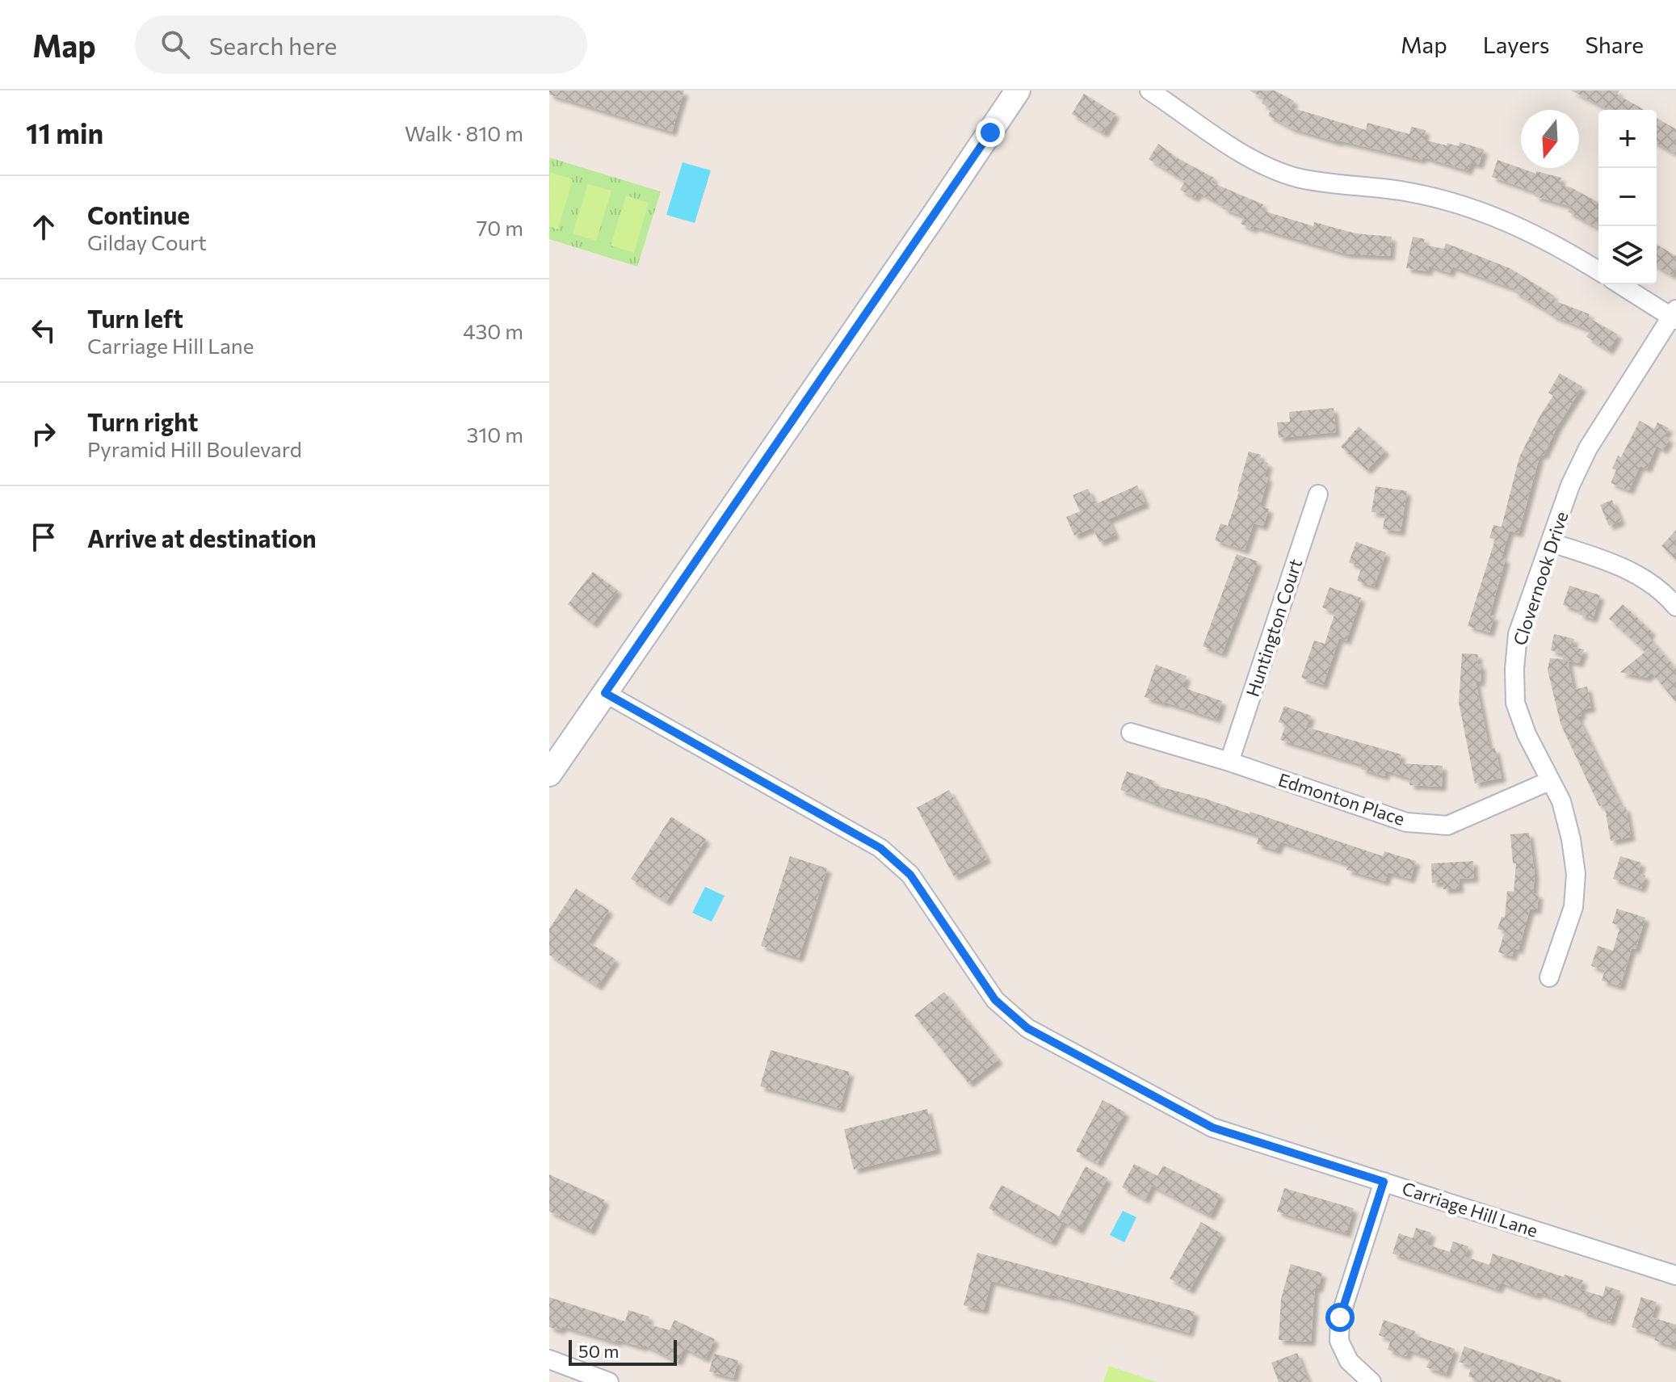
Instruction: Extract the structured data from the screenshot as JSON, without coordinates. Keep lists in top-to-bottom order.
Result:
{
  "streets": {
    "street": [
      "Clovernook Drive",
      "Huntington Court",
      "Edmonton Place",
      "Carriage Hill Lane"
    ]
  },
  "crossings": [
    ["Clovernook Drive", "Edmonton Place"],
    ["Huntington Court", "Edmonton Place"]
  ],
  "scale_bar": "50 m",
  "north": "bottom",
  "page": {
    "header": "Map",
    "search": "Search here",
    "nav": ["Map", "Layers", "Share"],
    "heading": ["11 min", "Walk · 810 m"],
    "map_buttons": ["+", "−"],
    "list": [
      ["Continue", "Gilday Court", "70 m"],
      ["Turn left", "Carriage Hill Lane", "430 m"],
      ["Turn right", "Pyramid Hill Boulevard", "310 m"],
      "Arrive at destination"
    ],
    "scale": "50 m"
  }
}
